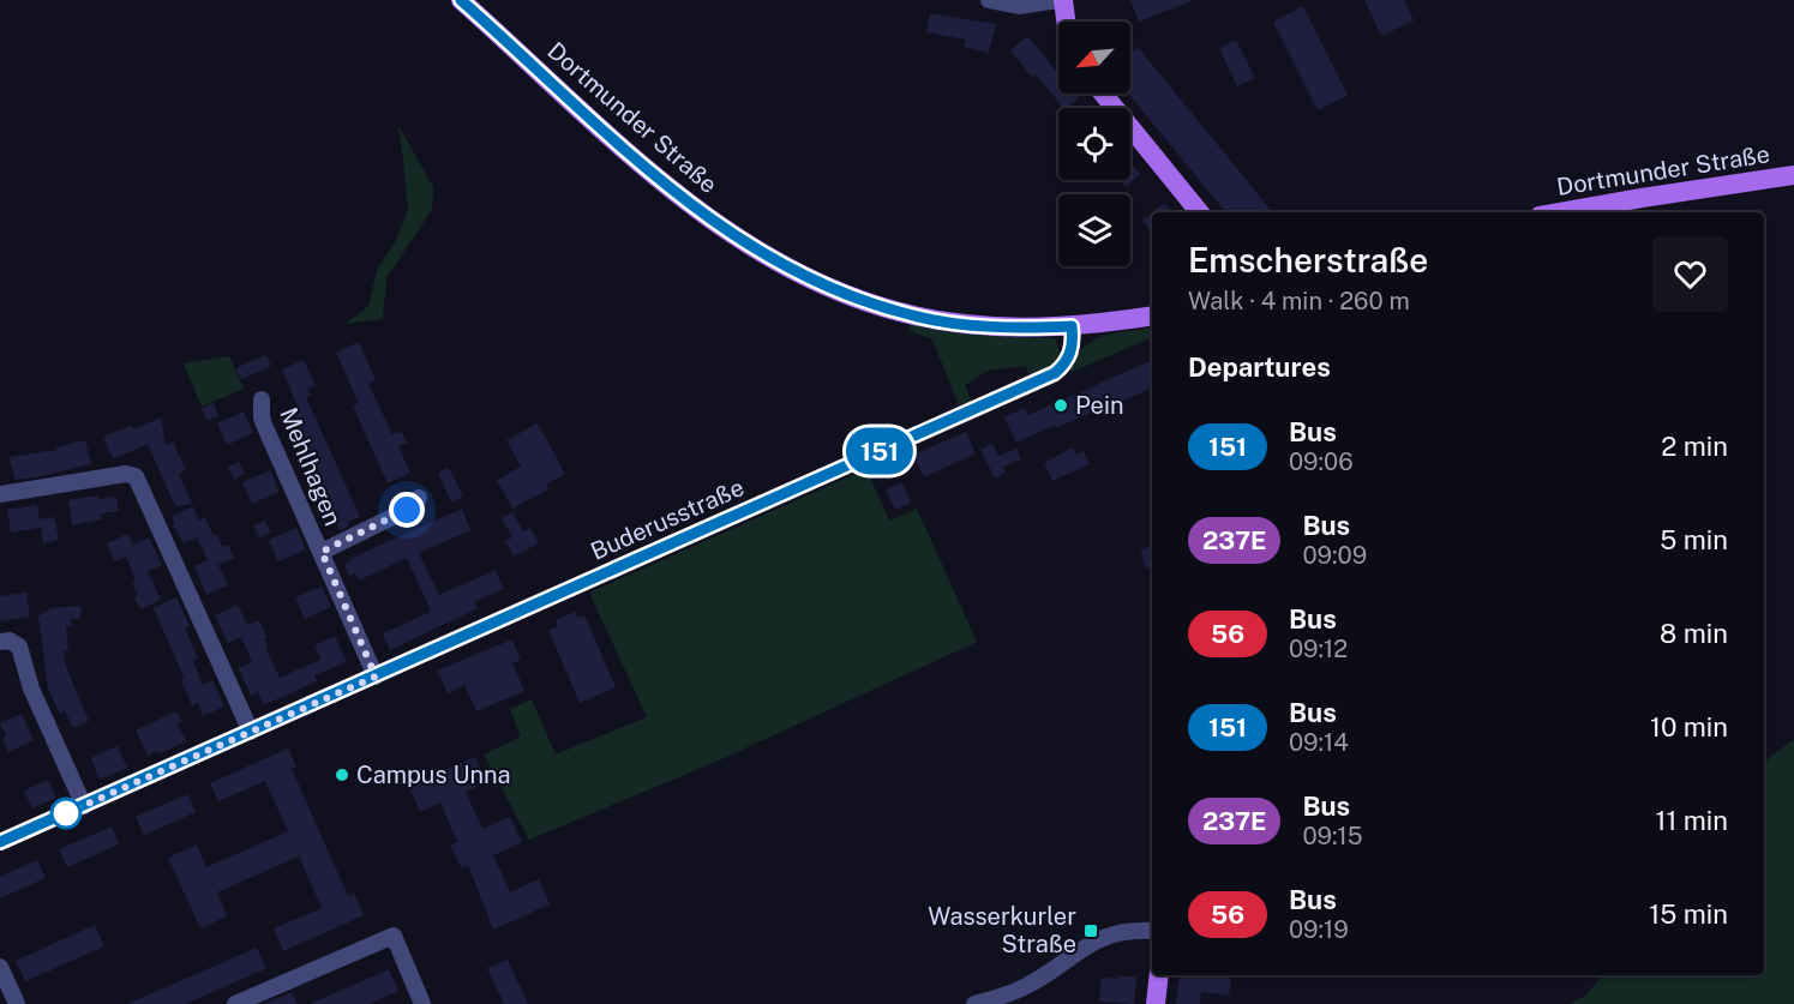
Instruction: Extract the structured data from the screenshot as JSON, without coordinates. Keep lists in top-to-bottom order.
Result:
{
  "streets": {
    "main road": ["Dortmunder Straße"],
    "street": ["Mehlhagen", "Buderusstraße"]
  },
  "crossings": [
    ["Dortmunder Straße", "Buderusstraße"],
    ["Mehlhagen", "Buderusstraße"]
  ],
  "places": {
    "other": ["Pein", "Campus Unna"],
    "transit": ["Wasserkurler Straße"]
  },
  "lines": ["bus line 151"],
  "north": "bottom left",
  "page": {
    "on_map": "151",
    "heading": [
      ["Emscherstraße", "Walk · 4 min · 260 m"],
      "Departures"
    ],
    "list": [
      {
        "mark": "151",
        "name": "Bus",
        "note": "09:06",
        "value": "2 min"
      },
      {
        "mark": "237E",
        "name": "Bus",
        "note": "09:09",
        "value": "5 min"
      },
      {
        "mark": "56",
        "name": "Bus",
        "note": "09:12",
        "value": "8 min"
      },
      {
        "mark": "151",
        "name": "Bus",
        "note": "09:14",
        "value": "10 min"
      },
      {
        "mark": "237E",
        "name": "Bus",
        "note": "09:15",
        "value": "11 min"
      },
      {
        "mark": "56",
        "name": "Bus",
        "note": "09:19",
        "value": "15 min"
      }
    ]
  }
}
